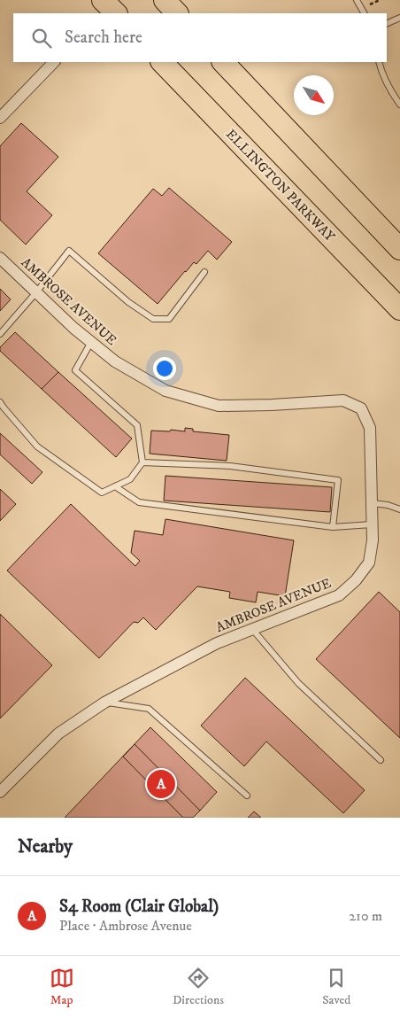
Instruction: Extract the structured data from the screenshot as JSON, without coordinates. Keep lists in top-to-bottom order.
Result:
{
  "streets": {
    "highway": ["ELLINGTON PARKWAY"],
    "street": ["AMBROSE AVENUE"]
  },
  "north": "bottom right",
  "page": {
    "search": "Search here",
    "pins": "A",
    "heading": "Nearby",
    "list": [
      {
        "mark": "A",
        "name": "S4 Room (Clair Global)",
        "note": "Place · Ambrose Avenue",
        "value": "210 m"
      }
    ],
    "nav": ["Map", "Directions", "Saved"]
  }
}
